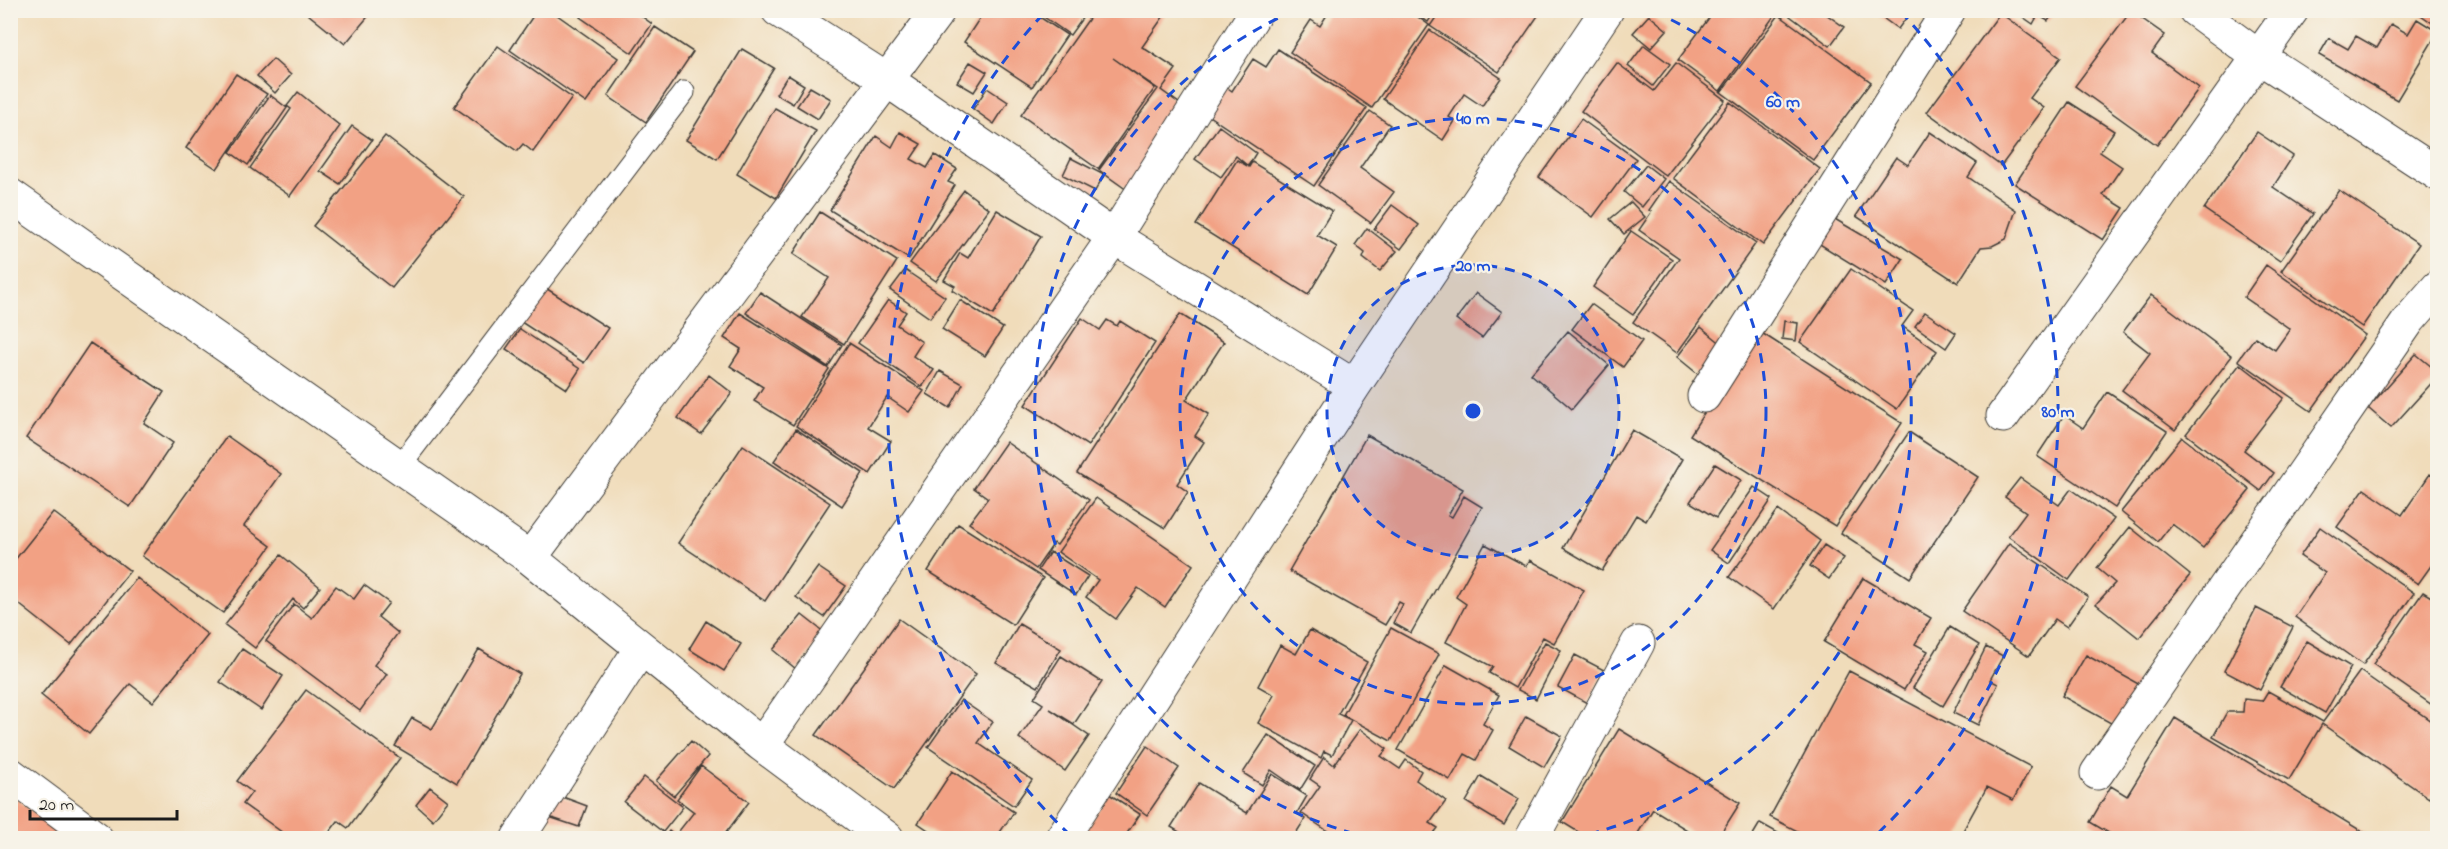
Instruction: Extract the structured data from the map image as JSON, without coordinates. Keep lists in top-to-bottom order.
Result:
{
  "scale_bar": "20 m",
  "rings": [
    "60 m",
    "40 m",
    "20 m",
    "80 m"
  ]
}
